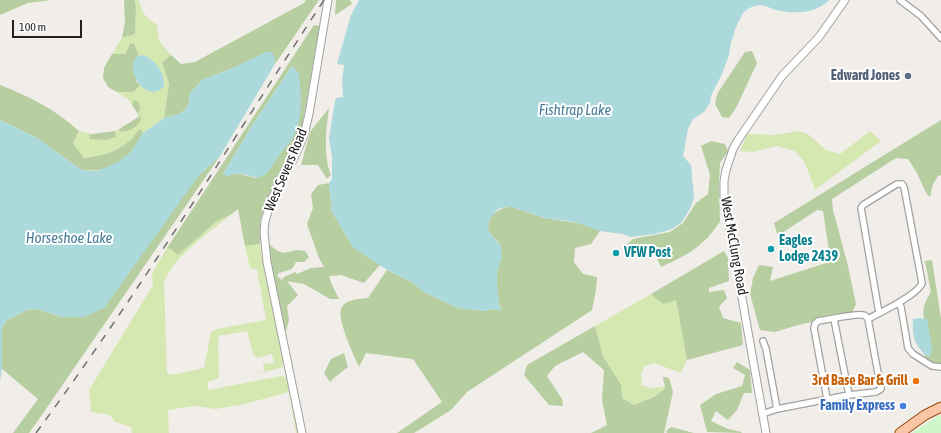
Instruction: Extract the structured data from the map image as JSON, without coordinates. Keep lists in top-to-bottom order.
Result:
{
  "streets": {
    "street": ["West Severs Road", "West McClung Road"]
  },
  "water": ["Fishtrap Lake", "Horseshoe Lake"],
  "places": [
    "Edward Jones",
    "Eagles Lodge 2439",
    "VFW Post",
    "3rd Base Bar & Grill",
    "Family Express"
  ],
  "scale_bar": "100 m"
}
